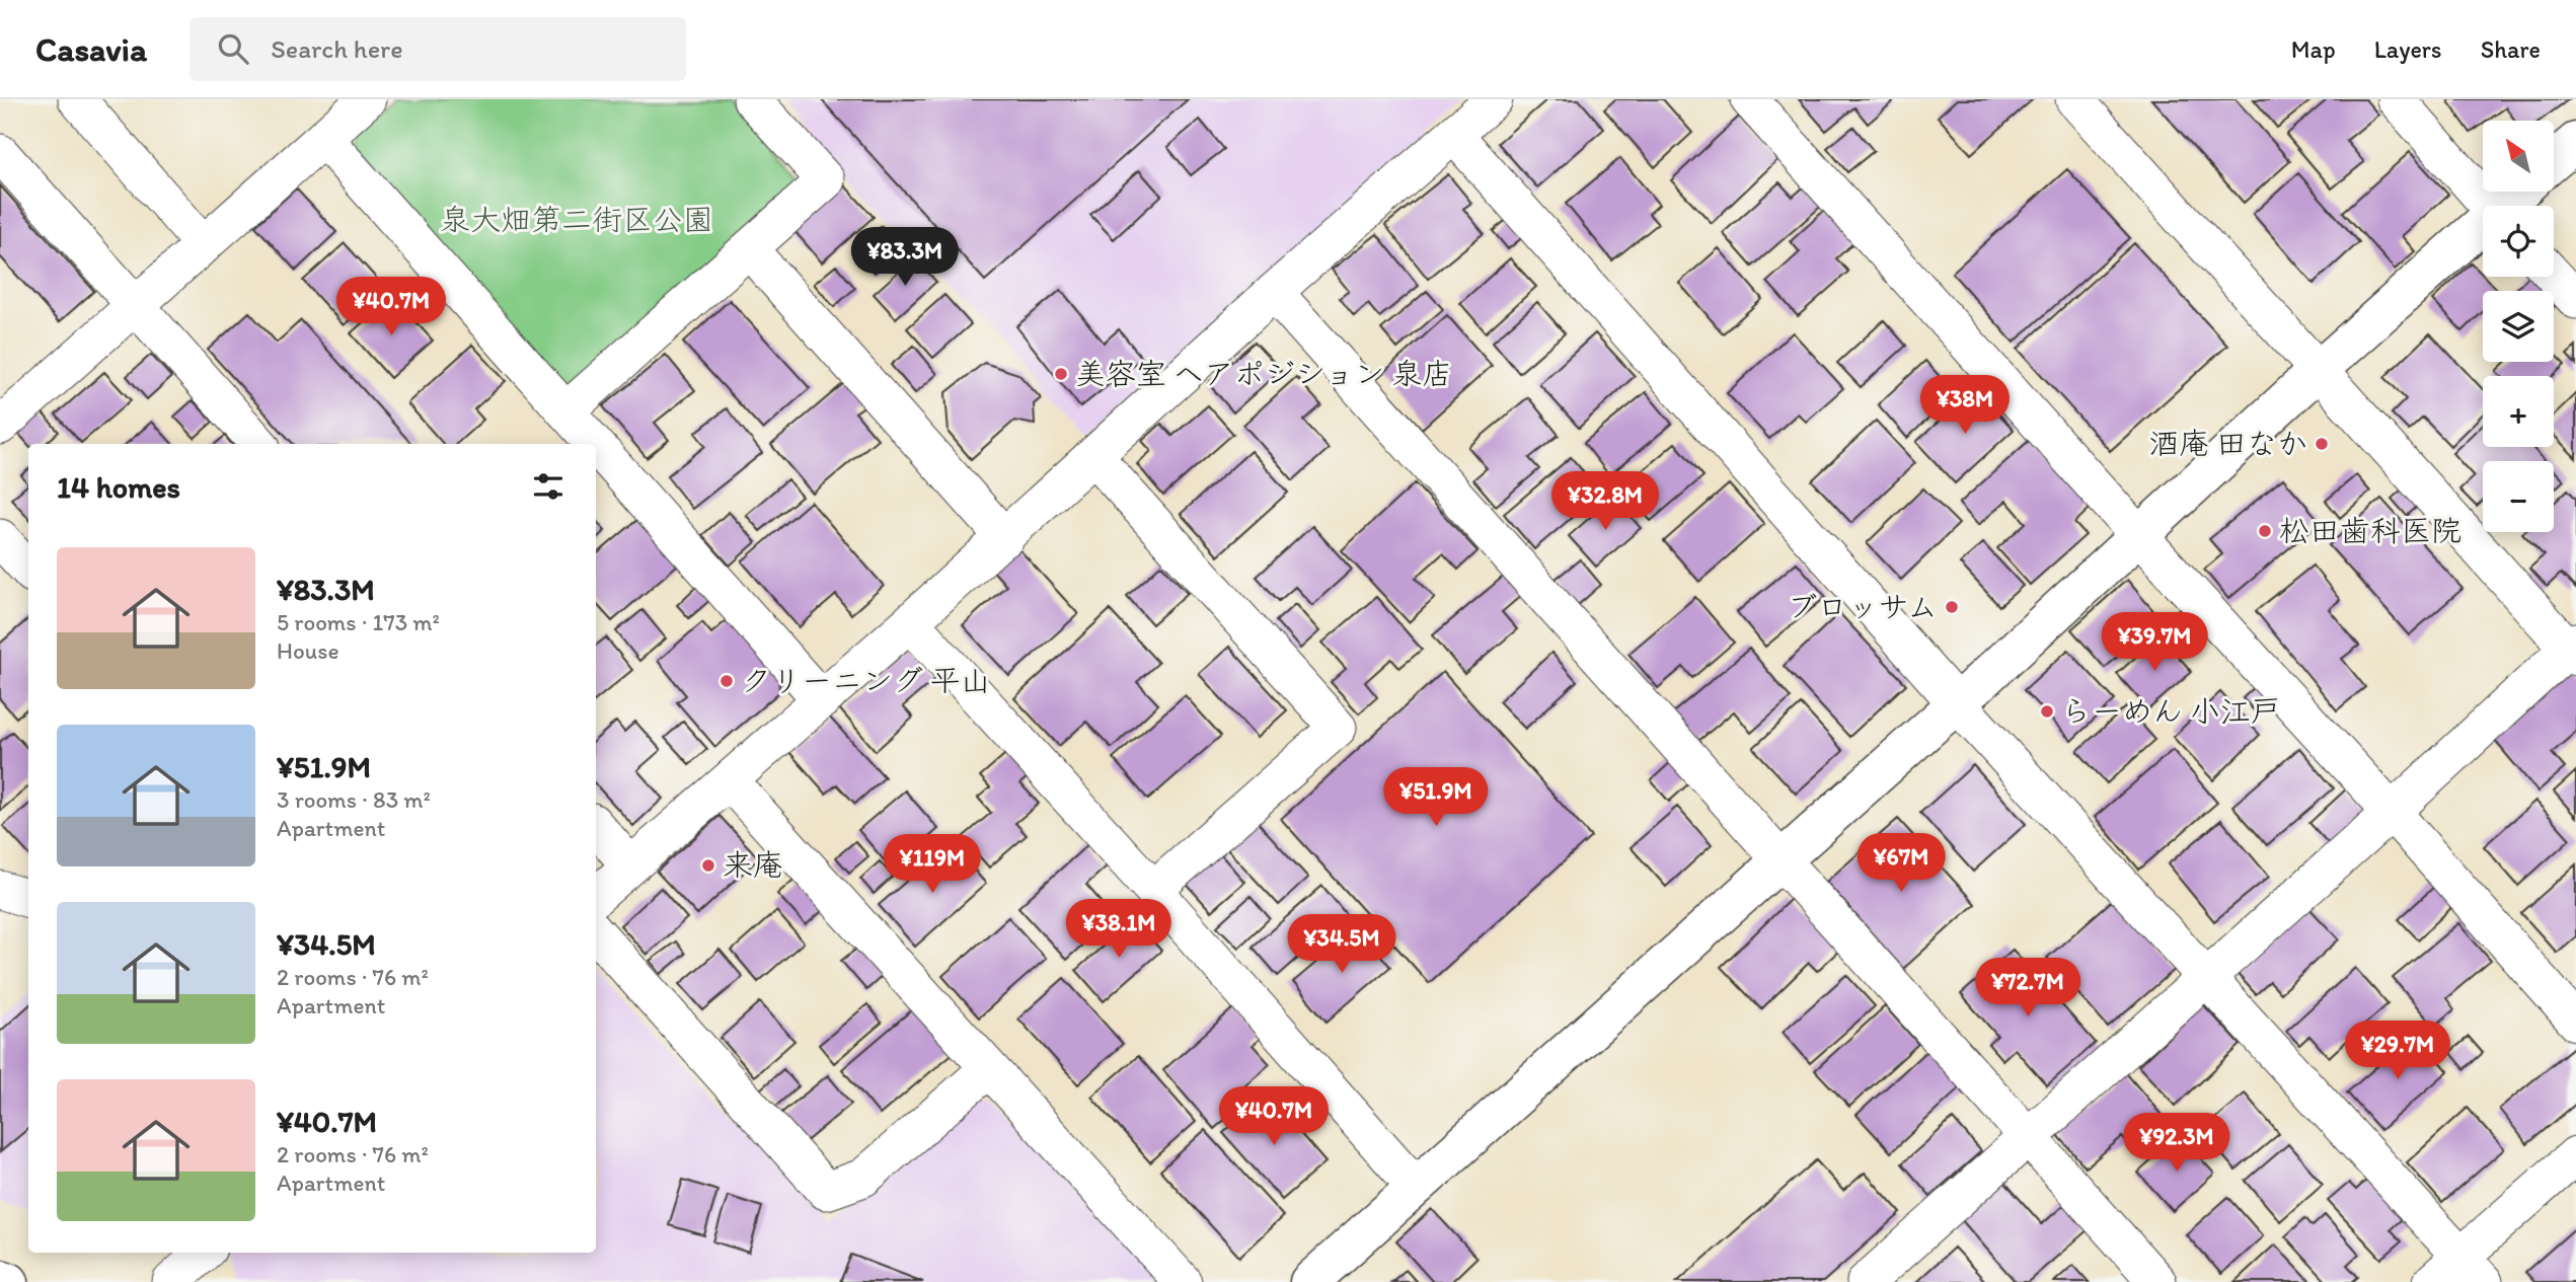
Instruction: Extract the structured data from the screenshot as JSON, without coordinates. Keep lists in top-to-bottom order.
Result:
{
  "parks": ["泉大畑第二街区公園"],
  "places": [
    "美容室 ヘアポジション 泉店",
    "酒庵 田なか",
    "松田歯科医院",
    "ブロッサム",
    "クリーニング 平山",
    "らーめん 小江戸",
    "来庵"
  ],
  "north": "top left",
  "page": {
    "header": "Casavia",
    "search": "Search here",
    "nav": ["Map", "Layers", "Share"],
    "map_buttons": ["+", "−"],
    "price": [
      "¥83.3M",
      "¥40.7M",
      "¥38M",
      "¥32.8M",
      "¥39.7M",
      "¥51.9M",
      "¥67M",
      "¥119M",
      "¥38.1M",
      "¥34.5M",
      "¥72.7M",
      "¥29.7M",
      "¥40.7M",
      "¥92.3M"
    ],
    "heading": "14 homes",
    "list": [
      {
        "name": "¥83.3M",
        "note": "5 rooms · 173 m² · House"
      },
      {
        "name": "¥51.9M",
        "note": "3 rooms · 83 m² · Apartment"
      },
      {
        "name": "¥34.5M",
        "note": "2 rooms · 76 m² · Apartment"
      },
      {
        "name": "¥40.7M",
        "note": "2 rooms · 76 m² · Apartment"
      }
    ]
  }
}
